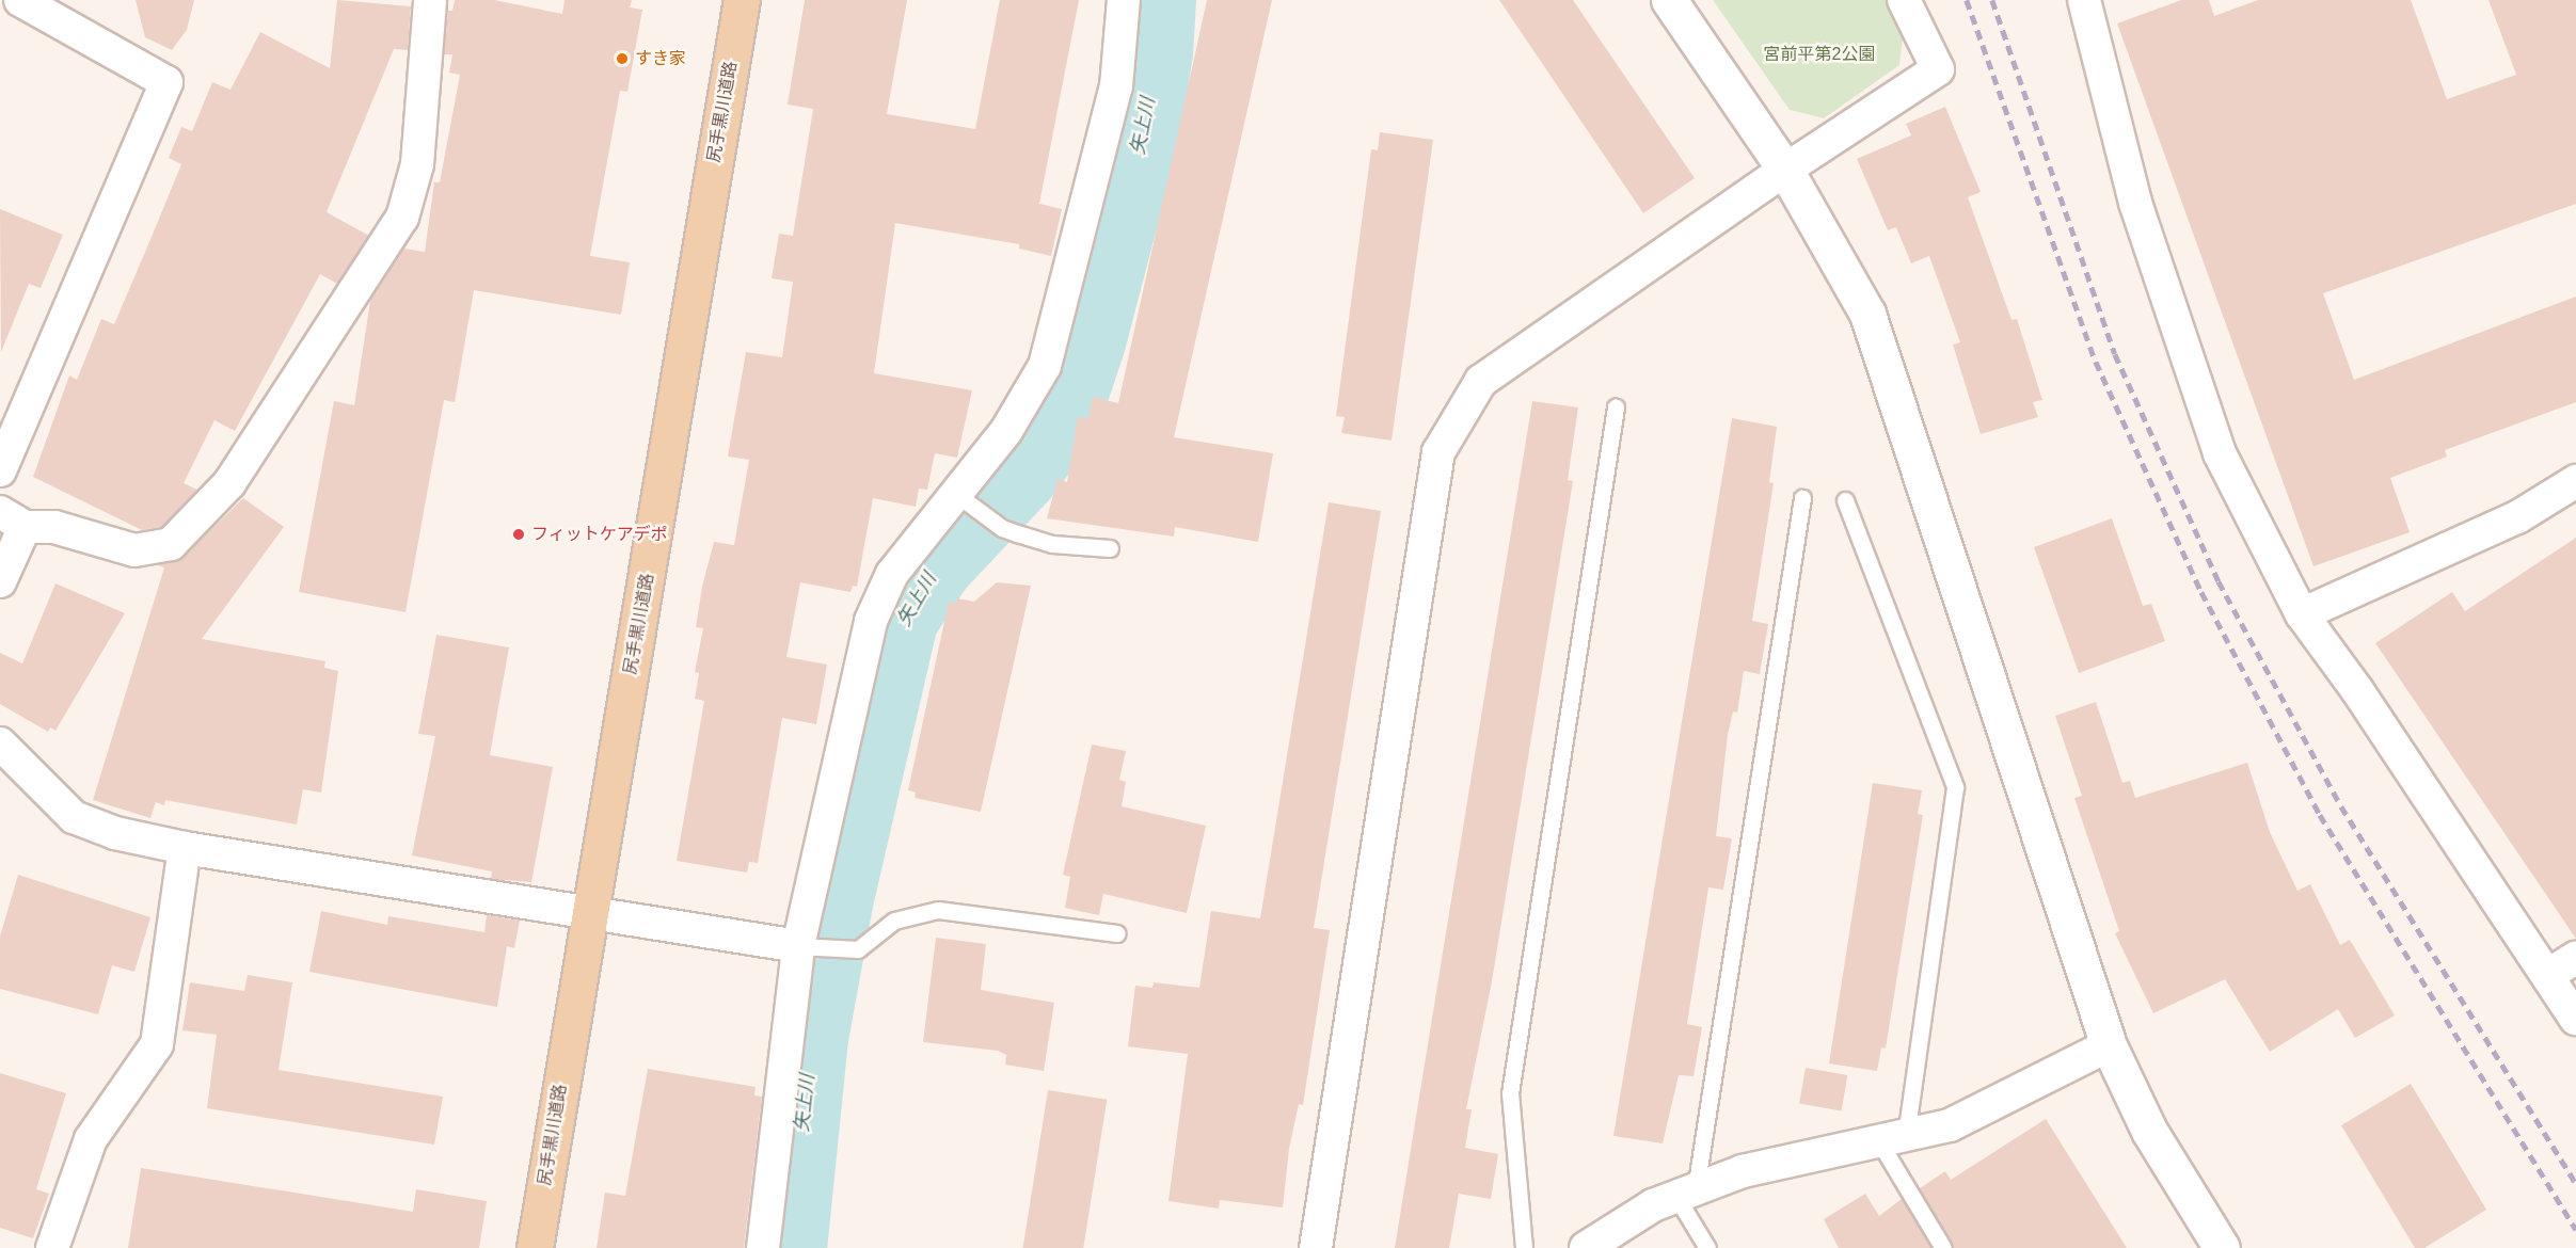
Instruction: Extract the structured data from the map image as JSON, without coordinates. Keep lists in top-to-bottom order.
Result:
{
  "streets": {
    "main road": ["尻手黒川道路"]
  },
  "water": ["矢上川"],
  "parks": ["宮前平第2公園"],
  "places": ["すき家", "フィットケアデポ"]
}
